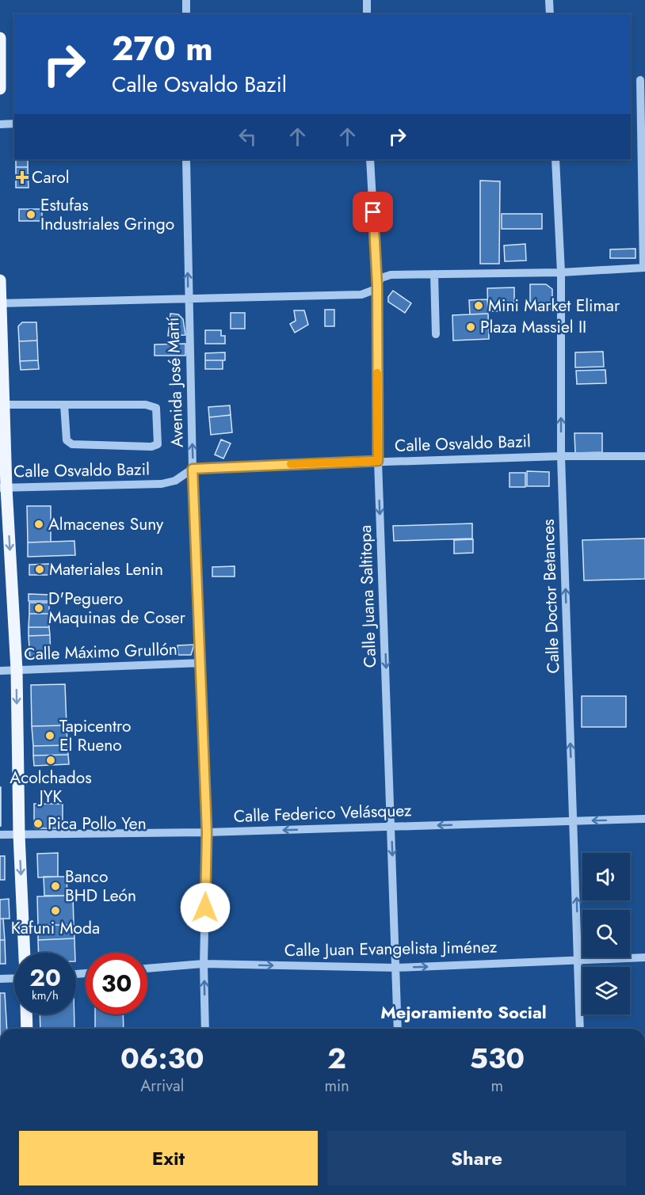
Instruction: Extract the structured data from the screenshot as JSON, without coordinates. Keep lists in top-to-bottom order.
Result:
{
  "streets": {
    "street": [
      "Avenida José Martí",
      "Calle Osvaldo Bazil",
      "Calle Juana Saltitopa",
      "Calle Doctor Betances",
      "Calle Máximo Grullón",
      "Calle Federico Velásquez",
      "Calle Juan Evangelista Jiménez"
    ]
  },
  "crossings": [
    ["Avenida José Martí", "Calle Osvaldo Bazil"],
    ["Avenida José Martí", "Calle Máximo Grullón"],
    ["Avenida José Martí", "Calle Federico Velásquez"],
    ["Avenida José Martí", "Calle Juan Evangelista Jiménez"],
    ["Calle Osvaldo Bazil", "Calle Juana Saltitopa"],
    ["Calle Osvaldo Bazil", "Calle Doctor Betances"],
    ["Calle Juana Saltitopa", "Calle Federico Velásquez"],
    ["Calle Juana Saltitopa", "Calle Juan Evangelista Jiménez"],
    ["Calle Doctor Betances", "Calle Federico Velásquez"],
    ["Calle Doctor Betances", "Calle Juan Evangelista Jiménez"]
  ],
  "one_way": [
    "Avenida José Martí",
    "Calle Juana Saltitopa",
    "Calle Doctor Betances",
    "Calle Federico Velásquez",
    "Calle Juan Evangelista Jiménez"
  ],
  "districts": ["Mejoramiento Social"],
  "places": {
    "health": ["Carol"],
    "other": [
      "Estufas Industriales Gringo",
      "Mini Market Elimar",
      "Plaza Massiel II",
      "Almacenes Suny",
      "Materiales Lenin",
      "D'Peguero Maquinas de Coser",
      "Tapicentro El Rueno",
      "Acolchados JYK",
      "Pica Pollo Yen",
      "Banco BHD León",
      "Kafuni Moda"
    ]
  },
  "page": {
    "turn": ["270 m", "Calle Osvaldo Bazil"],
    "speed": "20 km/h",
    "limit": "30",
    "eta": [
      "06:30",
      "Arrival",
      "2",
      "min",
      "530",
      "m"
    ],
    "buttons": ["Exit", "Share"]
  }
}
